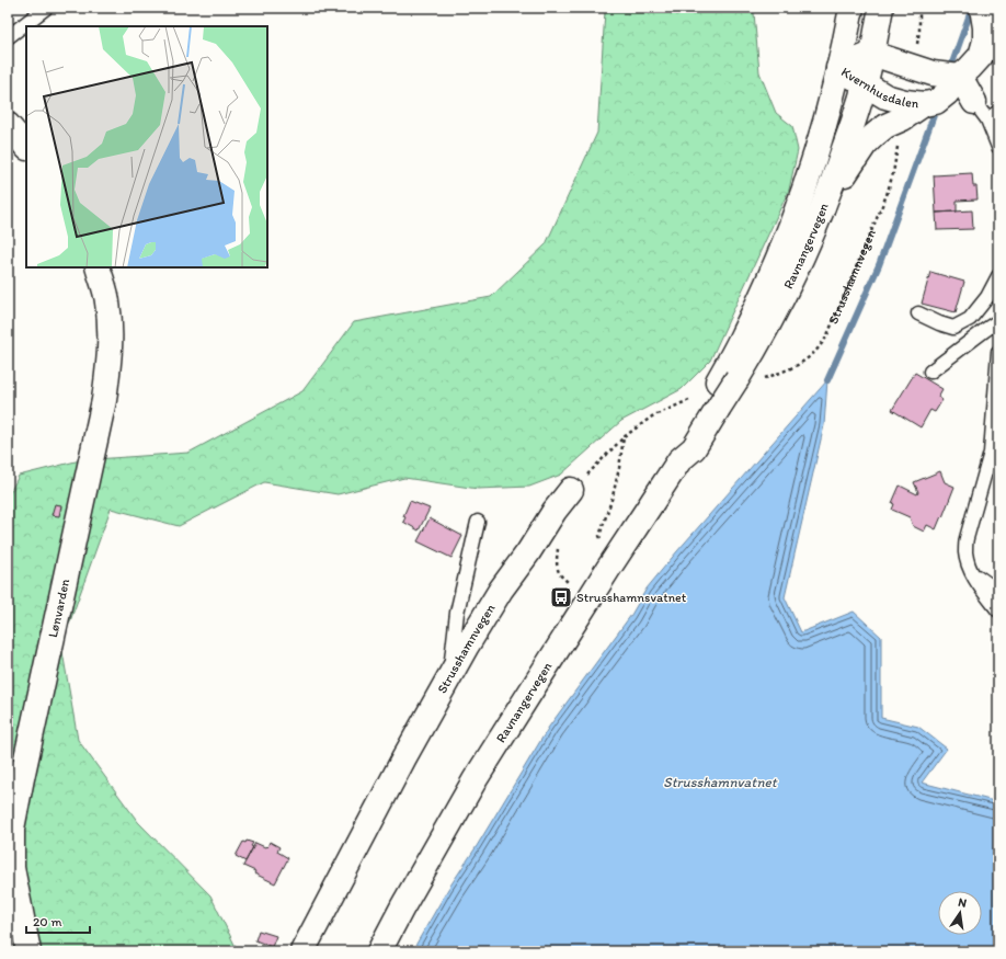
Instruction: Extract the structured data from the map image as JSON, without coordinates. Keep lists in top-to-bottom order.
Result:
{
  "streets": {
    "street": [
      "Kvernhusdalen",
      "Ravnangervegen",
      "Strusshamnvegen",
      "Lønvarden"
    ]
  },
  "crossings": [
    ["Kvernhusdalen", "Ravnangervegen"],
    ["Ravnangervegen", "Strusshamnvegen"]
  ],
  "water": ["Strusshamnvatnet"],
  "places": {
    "bus stop": ["Strusshamnsvatnet"]
  },
  "scale_bar": "20 m",
  "north": "top"
}
